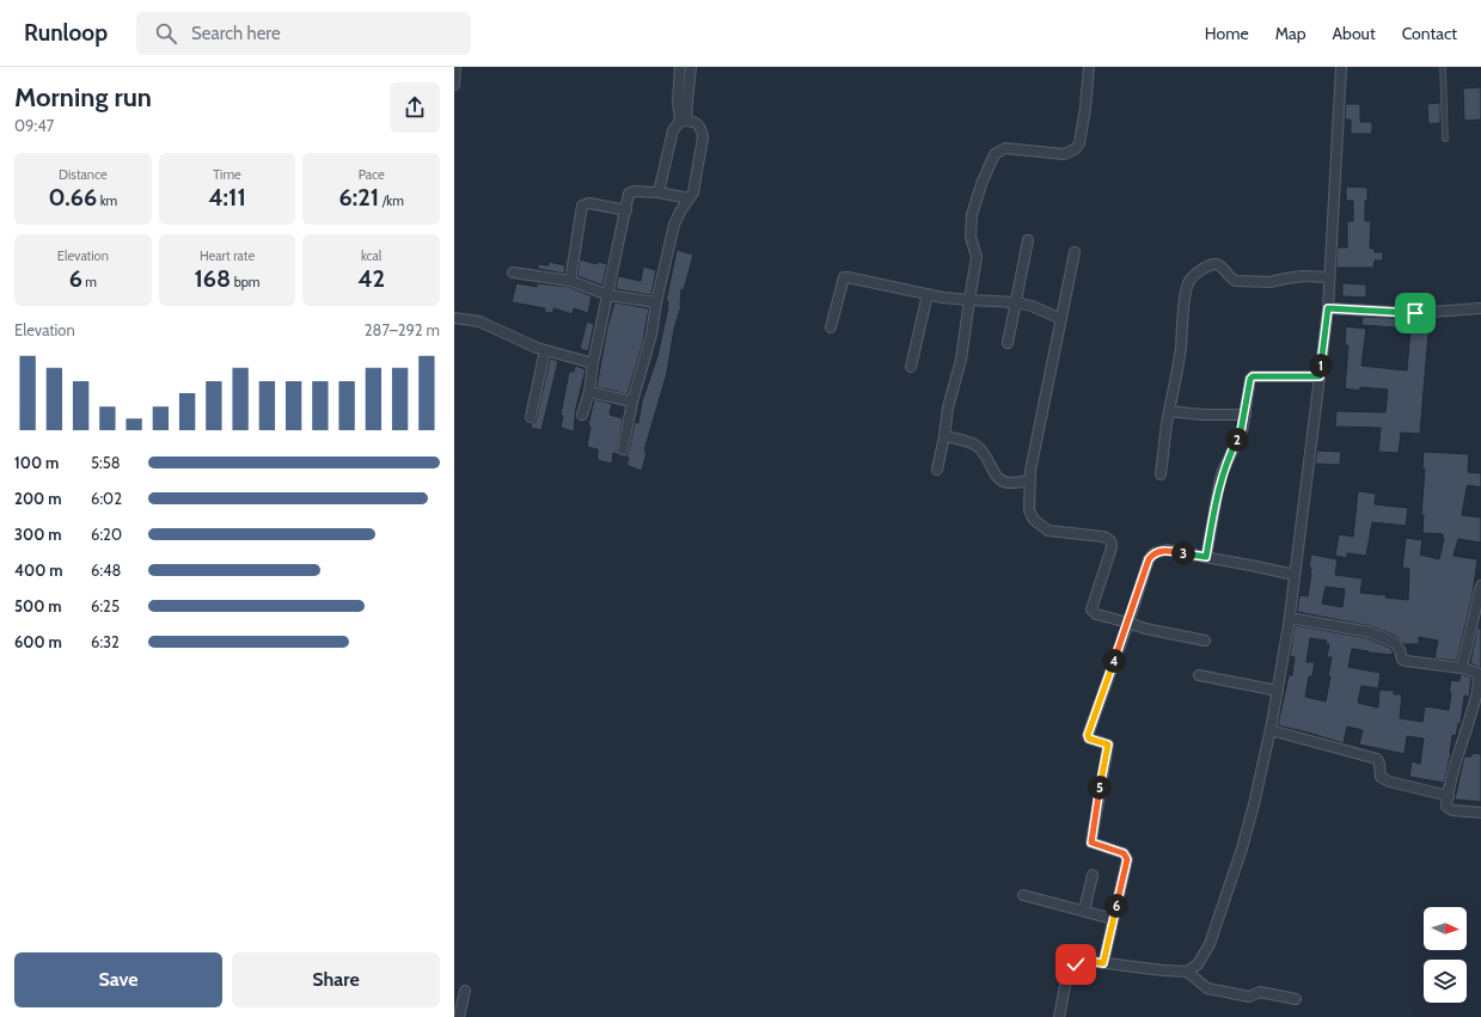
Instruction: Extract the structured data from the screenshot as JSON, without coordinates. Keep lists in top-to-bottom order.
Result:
{
  "north": "right",
  "page": {
    "header": "Runloop",
    "search": "Search here",
    "nav": [
      "Home",
      "Map",
      "About",
      "Contact"
    ],
    "heading": ["Morning run", "09:47"],
    "stats": [
      ["Distance", "0.66 km"],
      ["Time", "4:11"],
      ["Pace", "6:21 /km"],
      ["Elevation", "6 m"],
      ["Heart rate", "168 bpm"],
      ["kcal", "42"]
    ],
    "chart": ["Elevation", "287–292 m"],
    "pins": [
      "1",
      "2",
      "3",
      "4",
      "5",
      "6"
    ],
    "list": [
      {
        "name": "100 m",
        "note": "5:58"
      },
      {
        "name": "200 m",
        "note": "6:02"
      },
      {
        "name": "300 m",
        "note": "6:20"
      },
      {
        "name": "400 m",
        "note": "6:48"
      },
      {
        "name": "500 m",
        "note": "6:25"
      },
      {
        "name": "600 m",
        "note": "6:32"
      }
    ],
    "buttons": ["Save", "Share"]
  }
}
